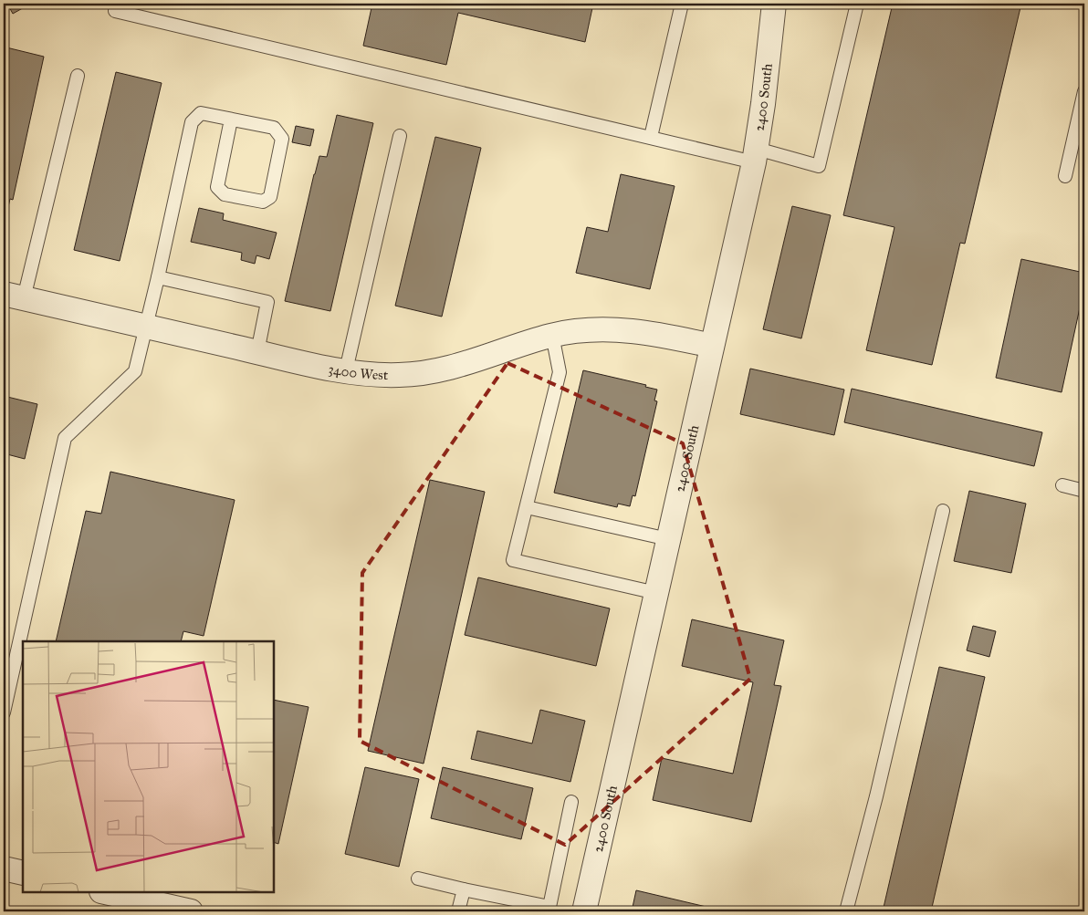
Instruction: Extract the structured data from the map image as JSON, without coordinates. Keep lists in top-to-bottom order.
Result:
{
  "streets": {
    "street": ["2400 South", "3400 West"]
  },
  "crossings": [
    ["2400 South", "3400 West"]
  ]
}
